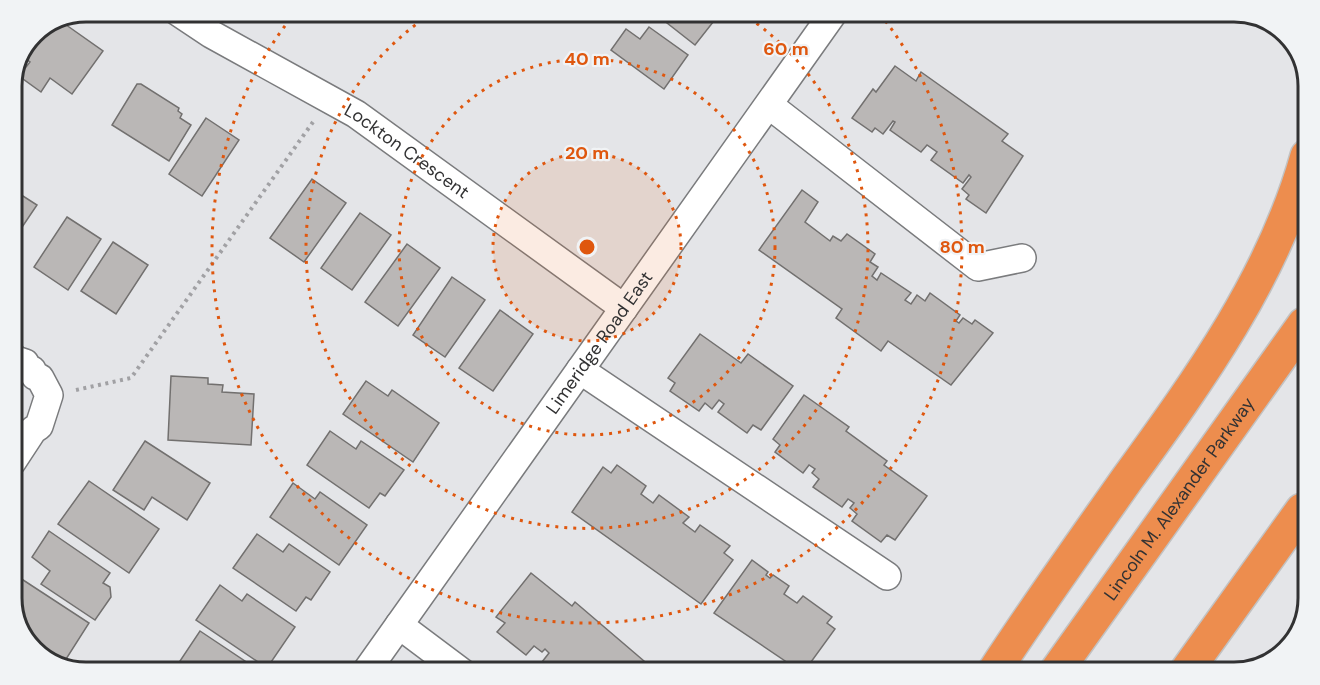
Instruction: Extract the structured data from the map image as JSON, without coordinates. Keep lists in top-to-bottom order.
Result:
{
  "streets": {
    "highway": ["Lincoln M. Alexander Parkway"],
    "street": ["Lockton Crescent", "Limeridge Road East"]
  },
  "crossings": [
    ["Lockton Crescent", "Limeridge Road East"]
  ],
  "rings": [
    "60 m",
    "40 m",
    "20 m",
    "80 m"
  ]
}
